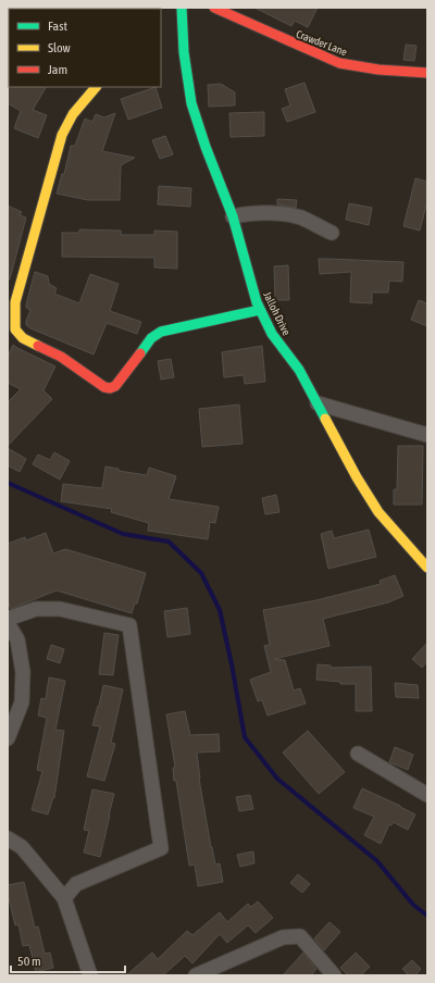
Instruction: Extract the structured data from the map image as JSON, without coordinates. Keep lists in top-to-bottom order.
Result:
{
  "streets": {
    "street": ["Crawder Lane", "Jalloh Drive"]
  },
  "legend": ["Fast", "Slow", "Jam"],
  "scale_bar": "50 m"
}
